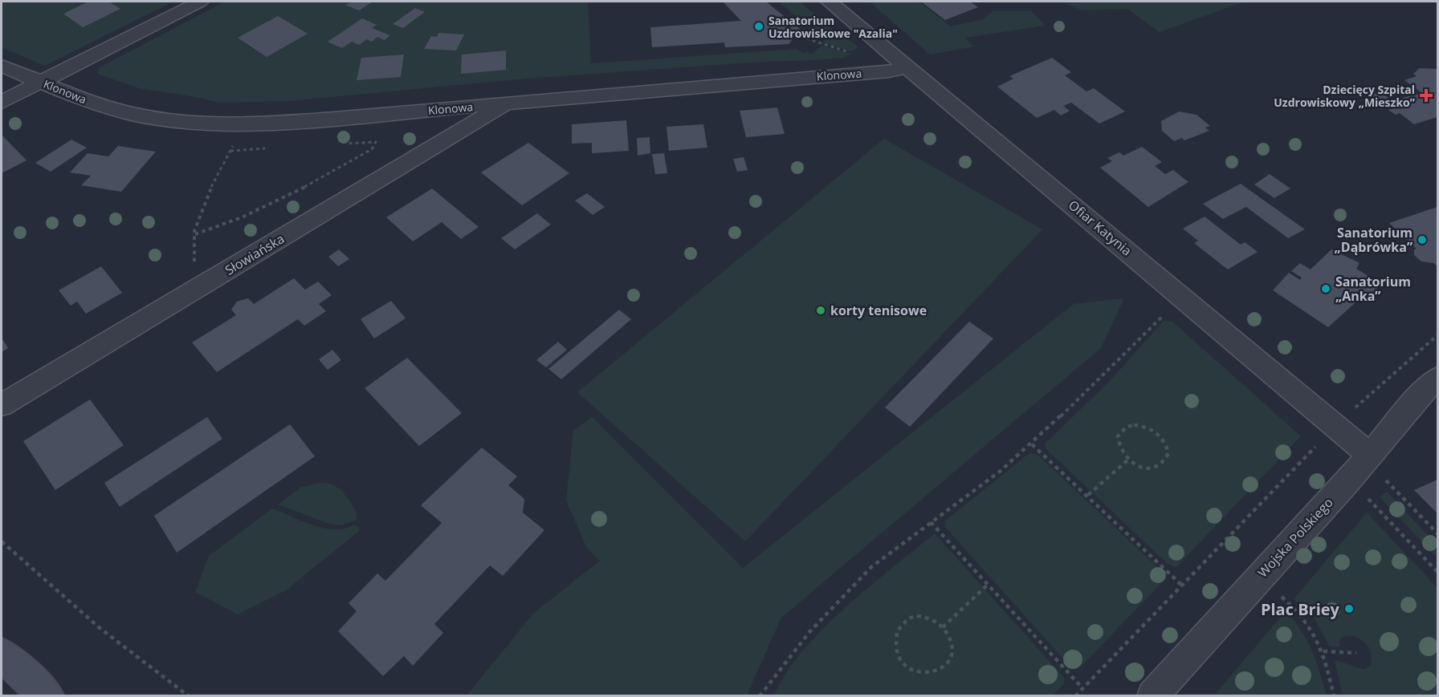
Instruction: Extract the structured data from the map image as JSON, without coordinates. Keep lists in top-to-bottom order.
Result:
{
  "streets": {
    "street": [
      "Klonowa",
      "Ofiar Katynia",
      "Słowiańska",
      "Wojska Polskiego"
    ]
  },
  "crossings": [
    ["Klonowa", "Ofiar Katynia"],
    ["Klonowa", "Słowiańska"],
    ["Ofiar Katynia", "Wojska Polskiego"]
  ],
  "places": {
    "other": [
      "Sanatorium Uzdrowiskowe \"Azalia\"",
      "Sanatorium „Dąbrówka”",
      "Sanatorium „Anka”",
      "korty tenisowe",
      "Plac Briey"
    ],
    "health": ["Dziecięcy Szpital Uzdrowiskowy „Mieszko”"]
  }
}
